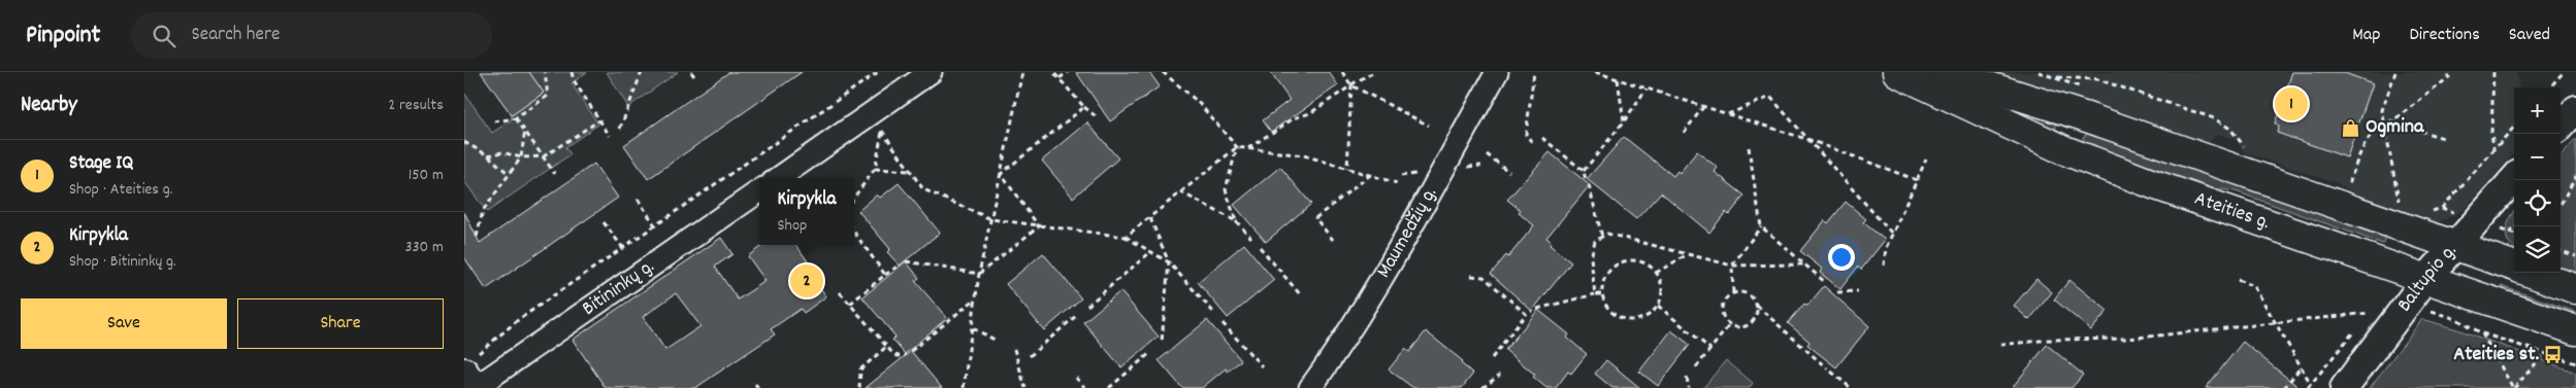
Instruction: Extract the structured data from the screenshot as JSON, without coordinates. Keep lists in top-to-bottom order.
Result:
{
  "streets": {
    "main road": ["Ateities g."],
    "street": ["Maumedžių g.", "Baltupio g.", "Bitininkų g."]
  },
  "crossings": [
    ["Ateities g.", "Baltupio g."]
  ],
  "places": {
    "shop": ["Ogmina"],
    "bus stop": ["Ateities st."]
  },
  "page": {
    "header": "Pinpoint",
    "search": "Search here",
    "nav": ["Map", "Directions", "Saved"],
    "heading": ["Nearby", "2 results"],
    "pins": ["1", "2"],
    "map_buttons": ["+", "−"],
    "list": [
      {
        "mark": "1",
        "name": "Stage IQ",
        "note": "Shop · Ateities g.",
        "value": "150 m"
      },
      {
        "mark": "2",
        "name": "Kirpykla",
        "note": "Shop · Bitininkų g.",
        "value": "330 m"
      }
    ],
    "popup": ["Kirpykla", "Shop"],
    "buttons": ["Save", "Share"]
  }
}
